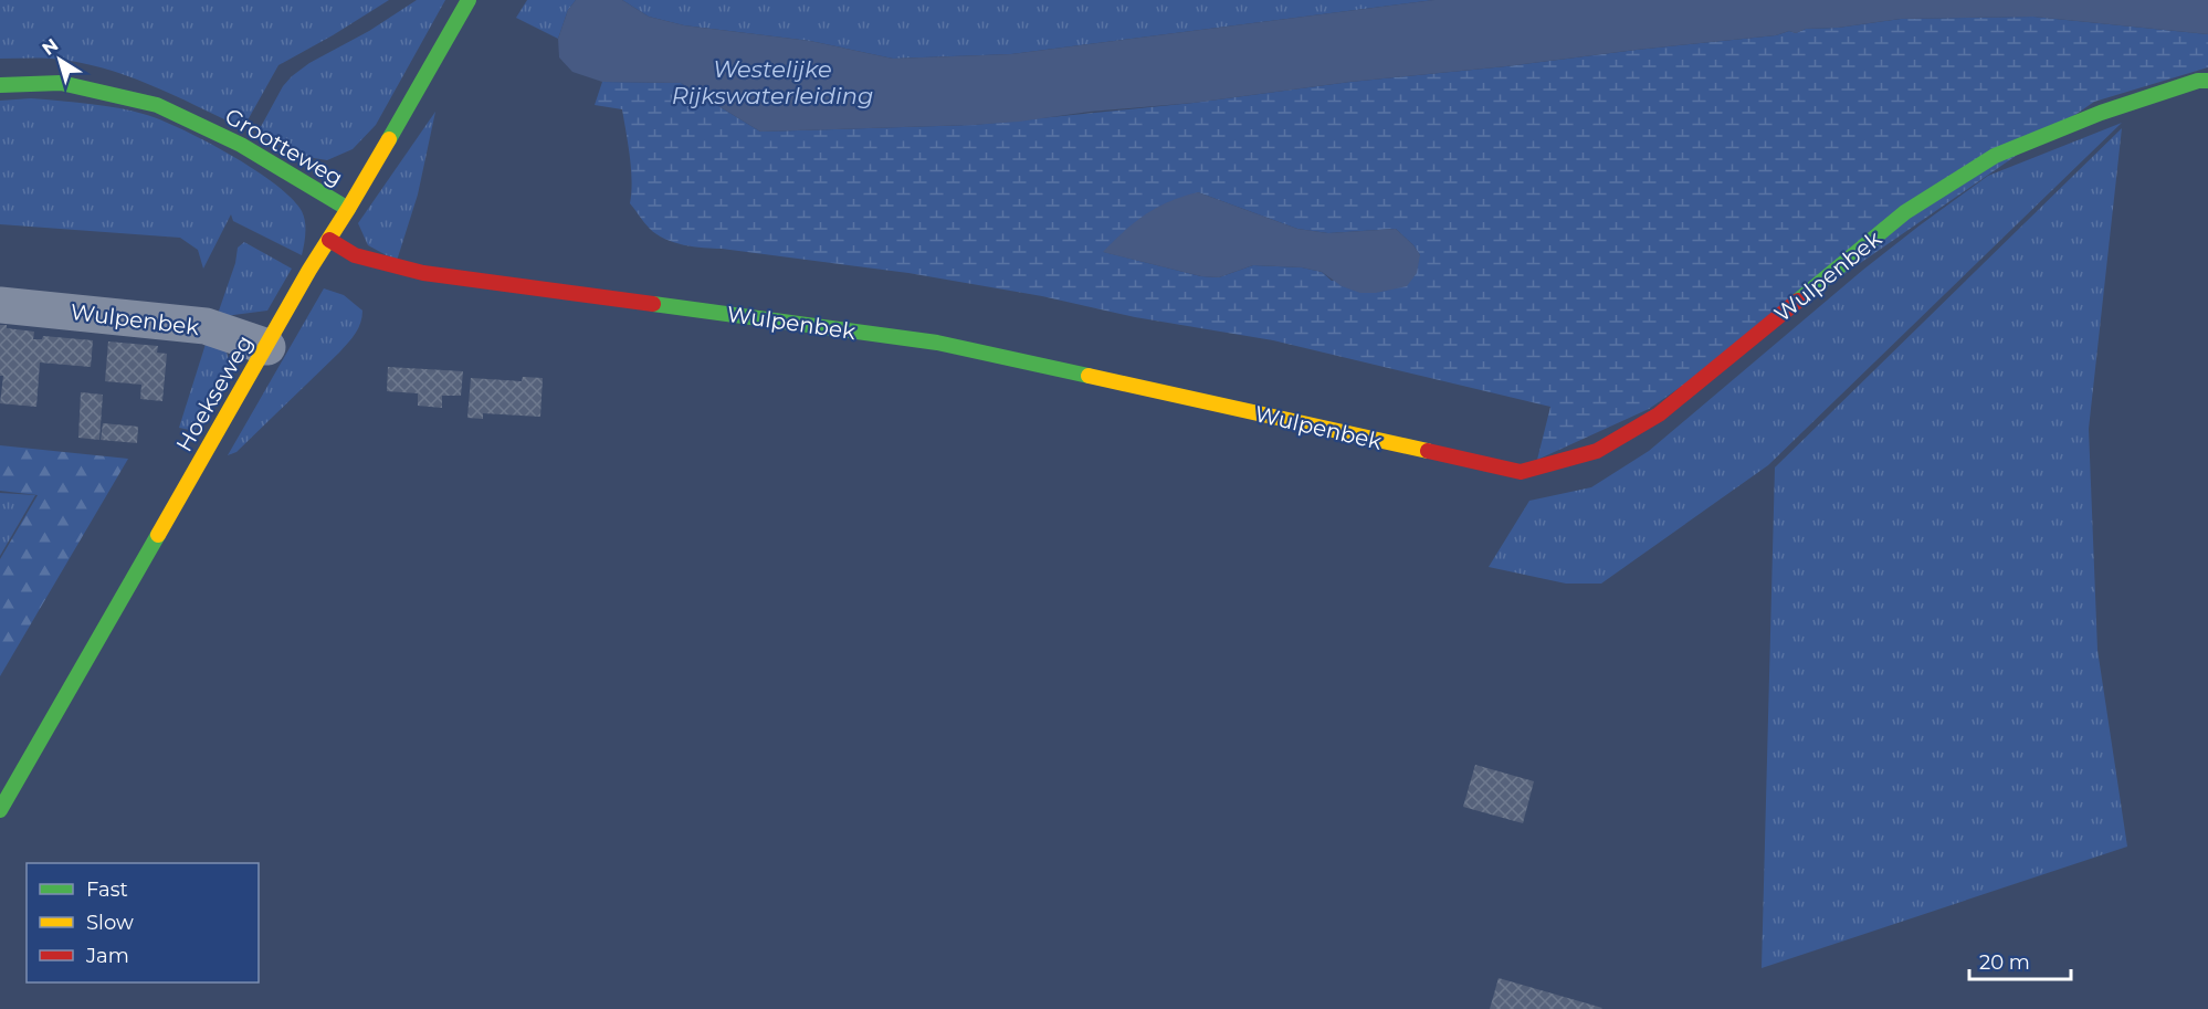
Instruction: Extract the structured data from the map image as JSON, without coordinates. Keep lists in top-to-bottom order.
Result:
{
  "streets": {
    "street": ["Grootteweg", "Wulpenbek", "Hoekseweg"]
  },
  "crossings": [
    ["Grootteweg", "Hoekseweg"],
    ["Wulpenbek", "Hoekseweg"]
  ],
  "water": ["Westelijke Rijkswaterleiding"],
  "legend": ["Fast", "Slow", "Jam"],
  "scale_bar": "20 m",
  "north": "top left"
}
